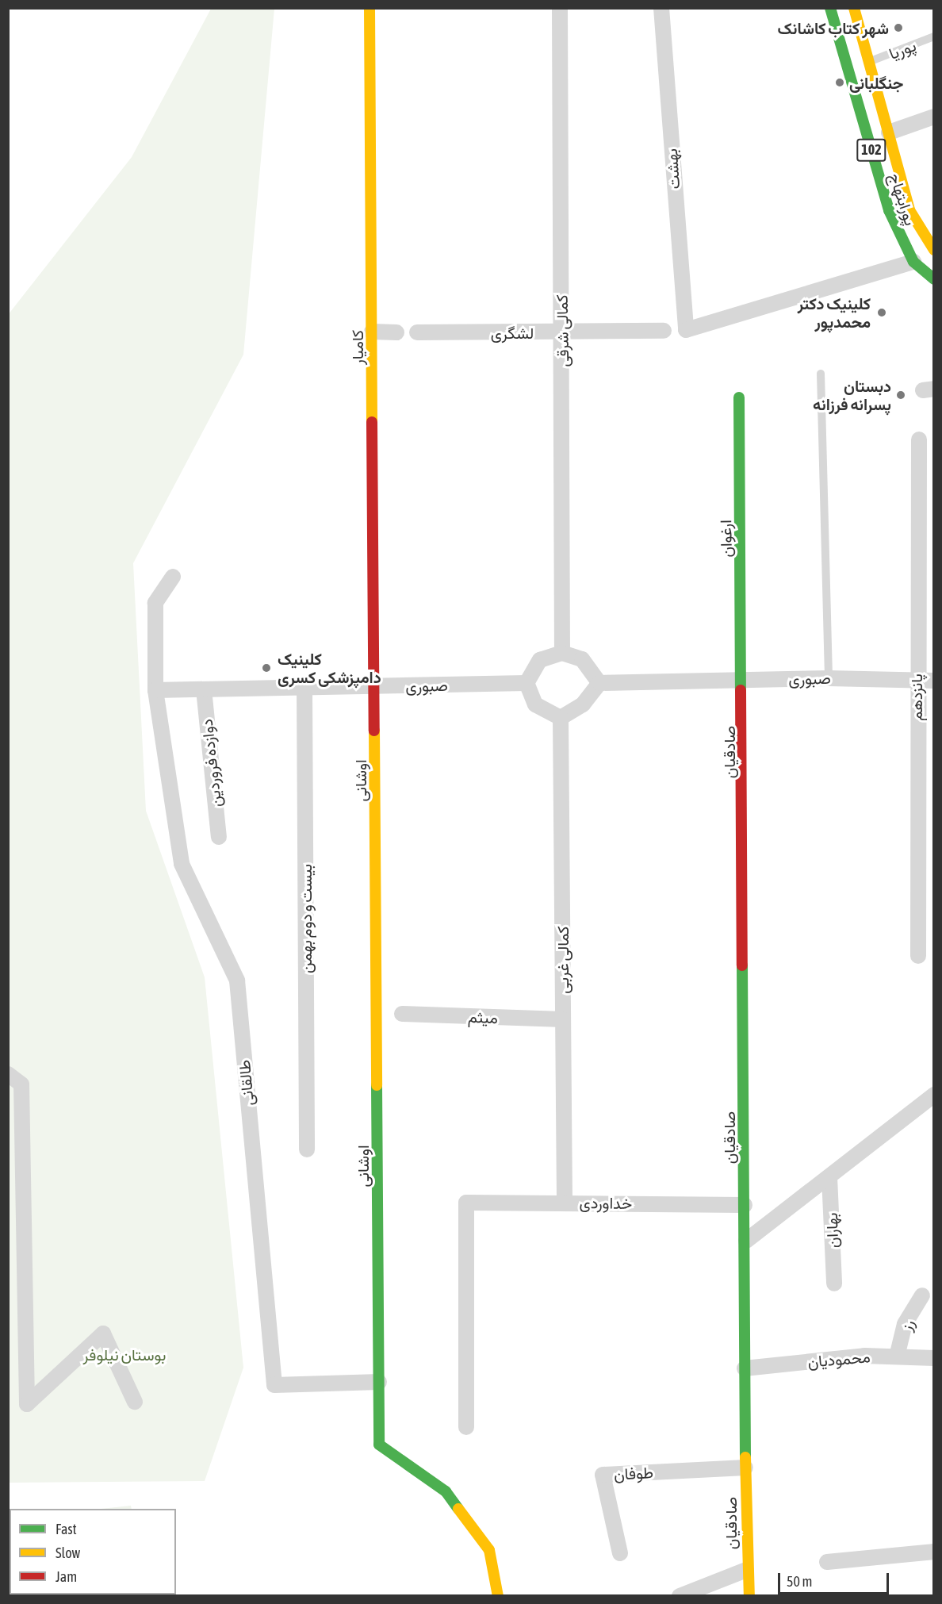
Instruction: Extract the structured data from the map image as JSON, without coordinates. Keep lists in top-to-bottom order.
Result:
{
  "streets": {
    "street": [
      "102",
      "بهشت",
      "پورابتهاج",
      "کمالی شرقی",
      "لشگری",
      "کامیار",
      "ارغوان",
      "صبوری",
      "پانزدهم",
      "صادقیان",
      "دوازده فروردین",
      "اوشانی",
      "بیست و دوم بهمن",
      "کمالی غربی",
      "میثم",
      "طالقانی",
      "خداوردی",
      "بهاران",
      "رز",
      "محمودیان",
      "طوفان"
    ],
    "lane": ["پوریا"]
  },
  "crossings": [
    ["پوریا", "پورابتهاج"],
    ["بهشت", "پورابتهاج"],
    ["کمالی شرقی", "لشگری"],
    ["کمالی شرقی", "صبوری"],
    ["کمالی شرقی", "کمالی غربی"],
    ["کامیار", "صبوری"],
    ["کامیار", "اوشانی"],
    ["ارغوان", "صبوری"],
    ["ارغوان", "صادقیان"],
    ["صبوری", "پانزدهم"],
    ["صبوری", "صادقیان"],
    ["صبوری", "دوازده فروردین"],
    ["صبوری", "اوشانی"],
    ["صبوری", "بیست و دوم بهمن"],
    ["صبوری", "کمالی غربی"],
    ["صبوری", "طالقانی"],
    ["صادقیان", "خداوردی"],
    ["صادقیان", "محمودیان"],
    ["صادقیان", "طوفان"],
    ["اوشانی", "طالقانی"],
    ["کمالی غربی", "میثم"],
    ["کمالی غربی", "خداوردی"],
    ["رز", "محمودیان"]
  ],
  "parks": ["بوستان نیلوفر"],
  "places": [
    "شهر کتاب کاشانک",
    "جنگلبانی",
    "کلینیک دکتر محمدپور",
    "دبستان پسرانه فرزانه",
    "کلینیک دامپزشکی کسری"
  ],
  "legend": ["Fast", "Slow", "Jam"],
  "scale_bar": "50 m"
}
